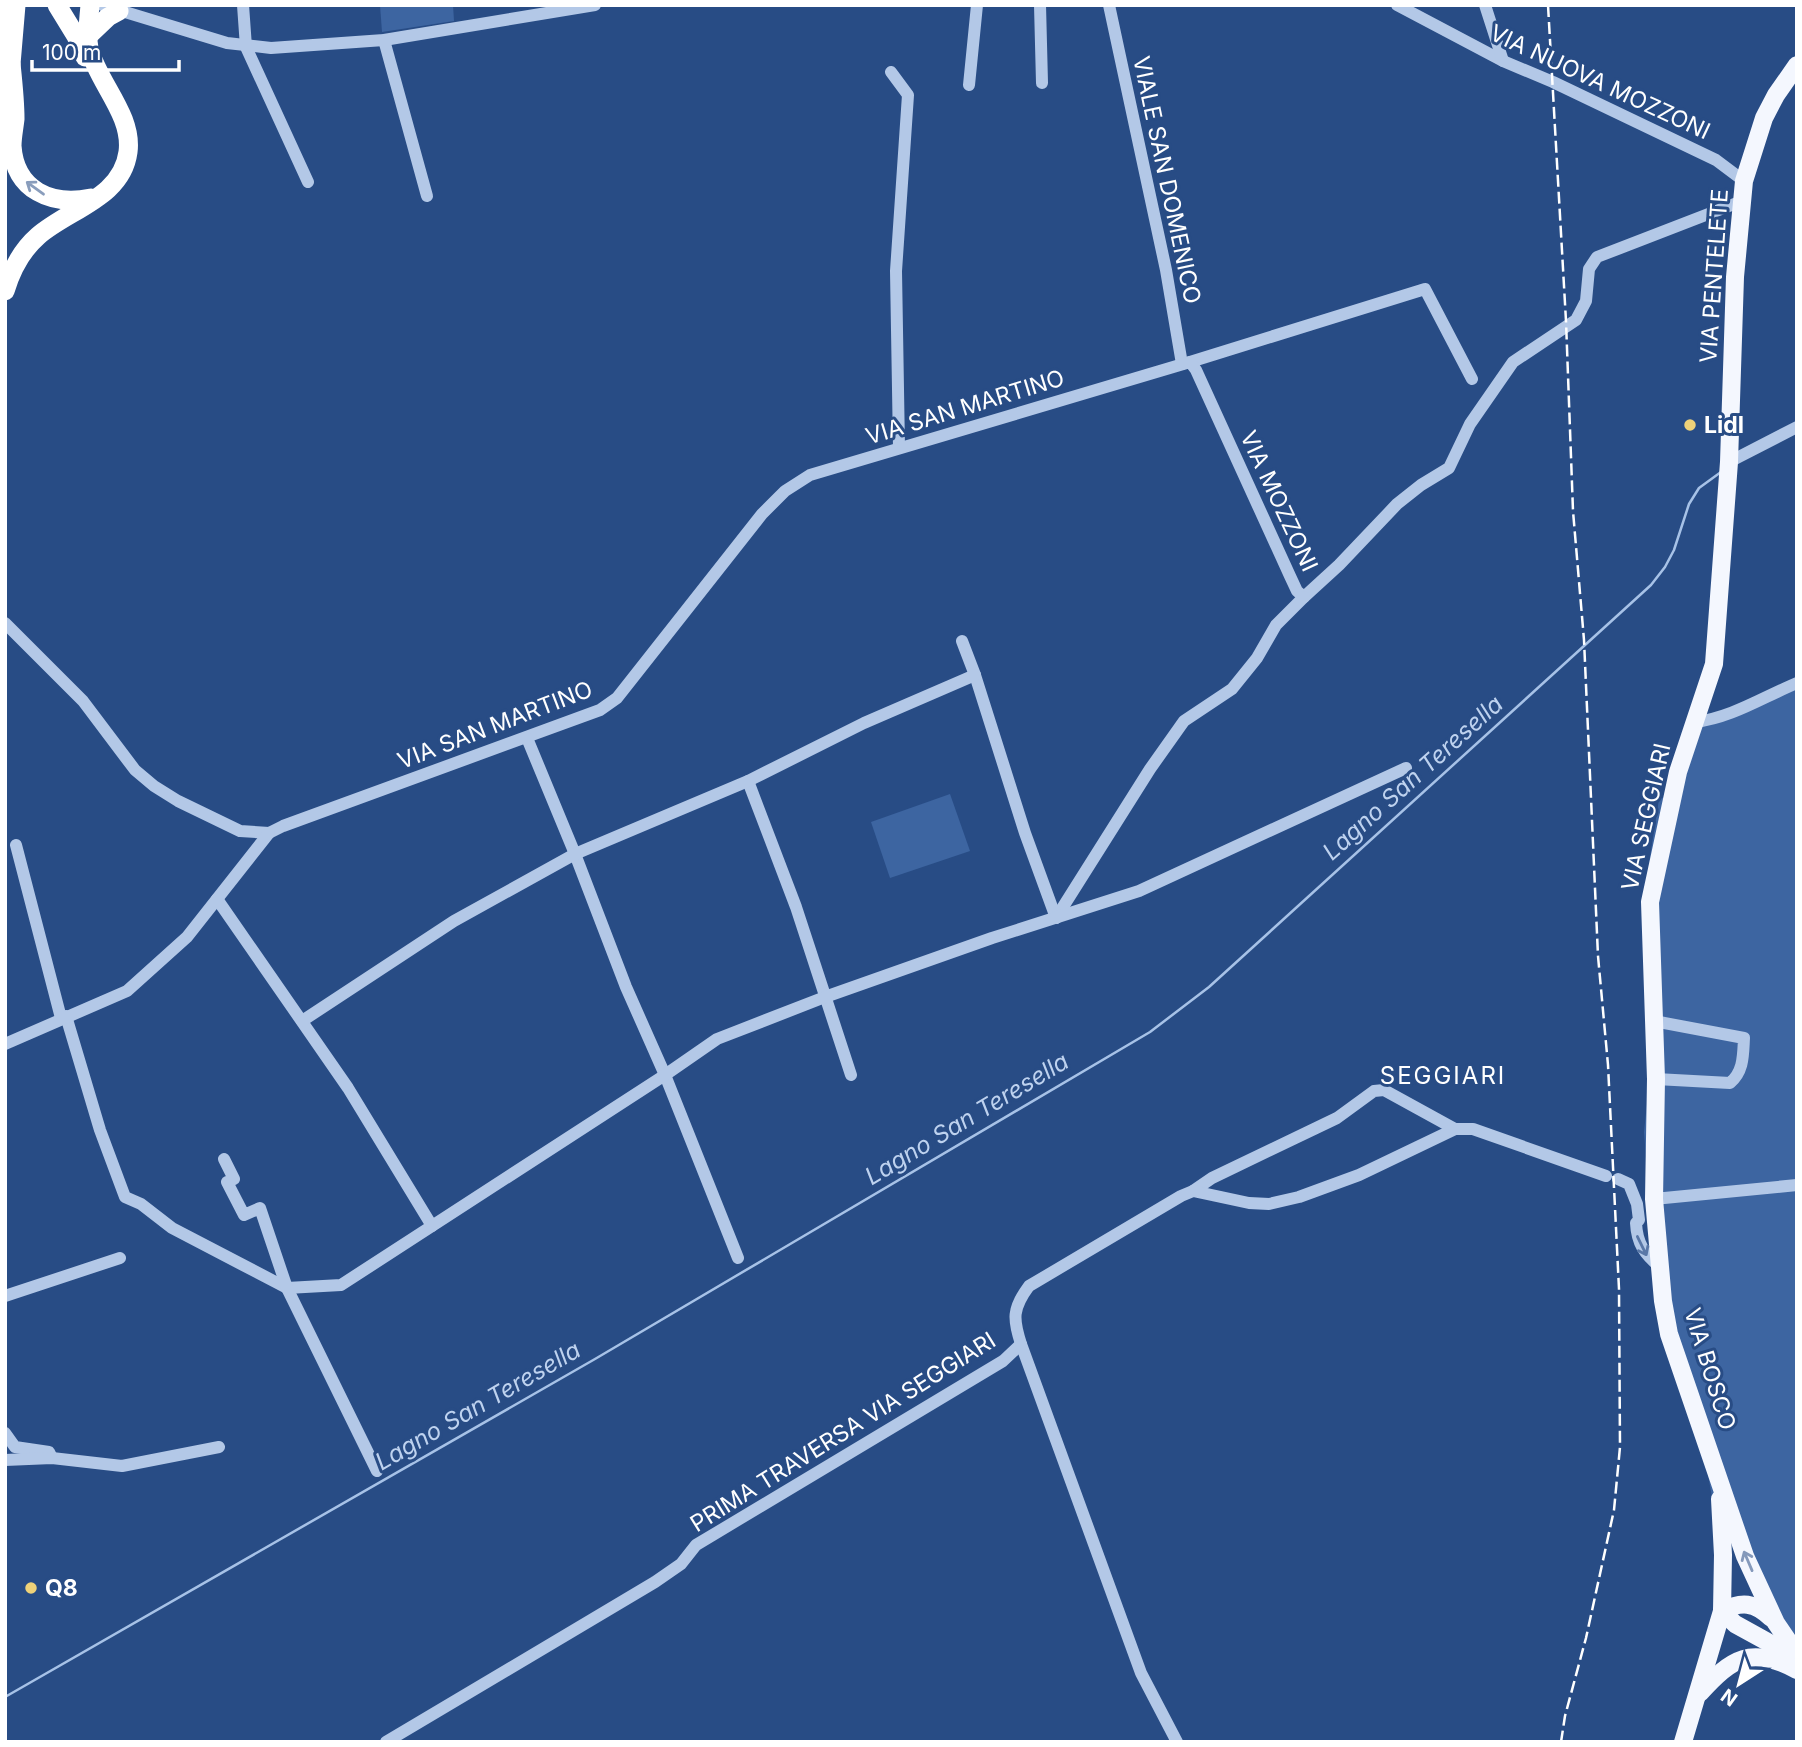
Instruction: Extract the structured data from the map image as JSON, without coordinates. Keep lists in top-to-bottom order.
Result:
{
  "streets": {
    "main road": ["VIA PENTELETE", "VIA SEGGIARI", "VIA BOSCO"],
    "street": [
      "VIA NUOVA MOZZONI",
      "VIALE SAN DOMENICO",
      "VIA SAN MARTINO",
      "VIA MOZZONI",
      "PRIMA TRAVERSA VIA SEGGIARI"
    ]
  },
  "crossings": [
    ["VIA NUOVA MOZZONI", "VIA PENTELETE"],
    ["VIALE SAN DOMENICO", "VIA SAN MARTINO"],
    ["VIALE SAN DOMENICO", "VIA MOZZONI"],
    ["VIA PENTELETE", "VIA MOZZONI"],
    ["VIA PENTELETE", "VIA SEGGIARI"],
    ["VIA SAN MARTINO", "VIA MOZZONI"],
    ["VIA SEGGIARI", "VIA BOSCO"]
  ],
  "districts": ["SEGGIARI"],
  "water": ["Lagno San Teresella"],
  "places": ["Lidl", "Q8"],
  "scale_bar": "100 m",
  "north": "bottom left"
}
